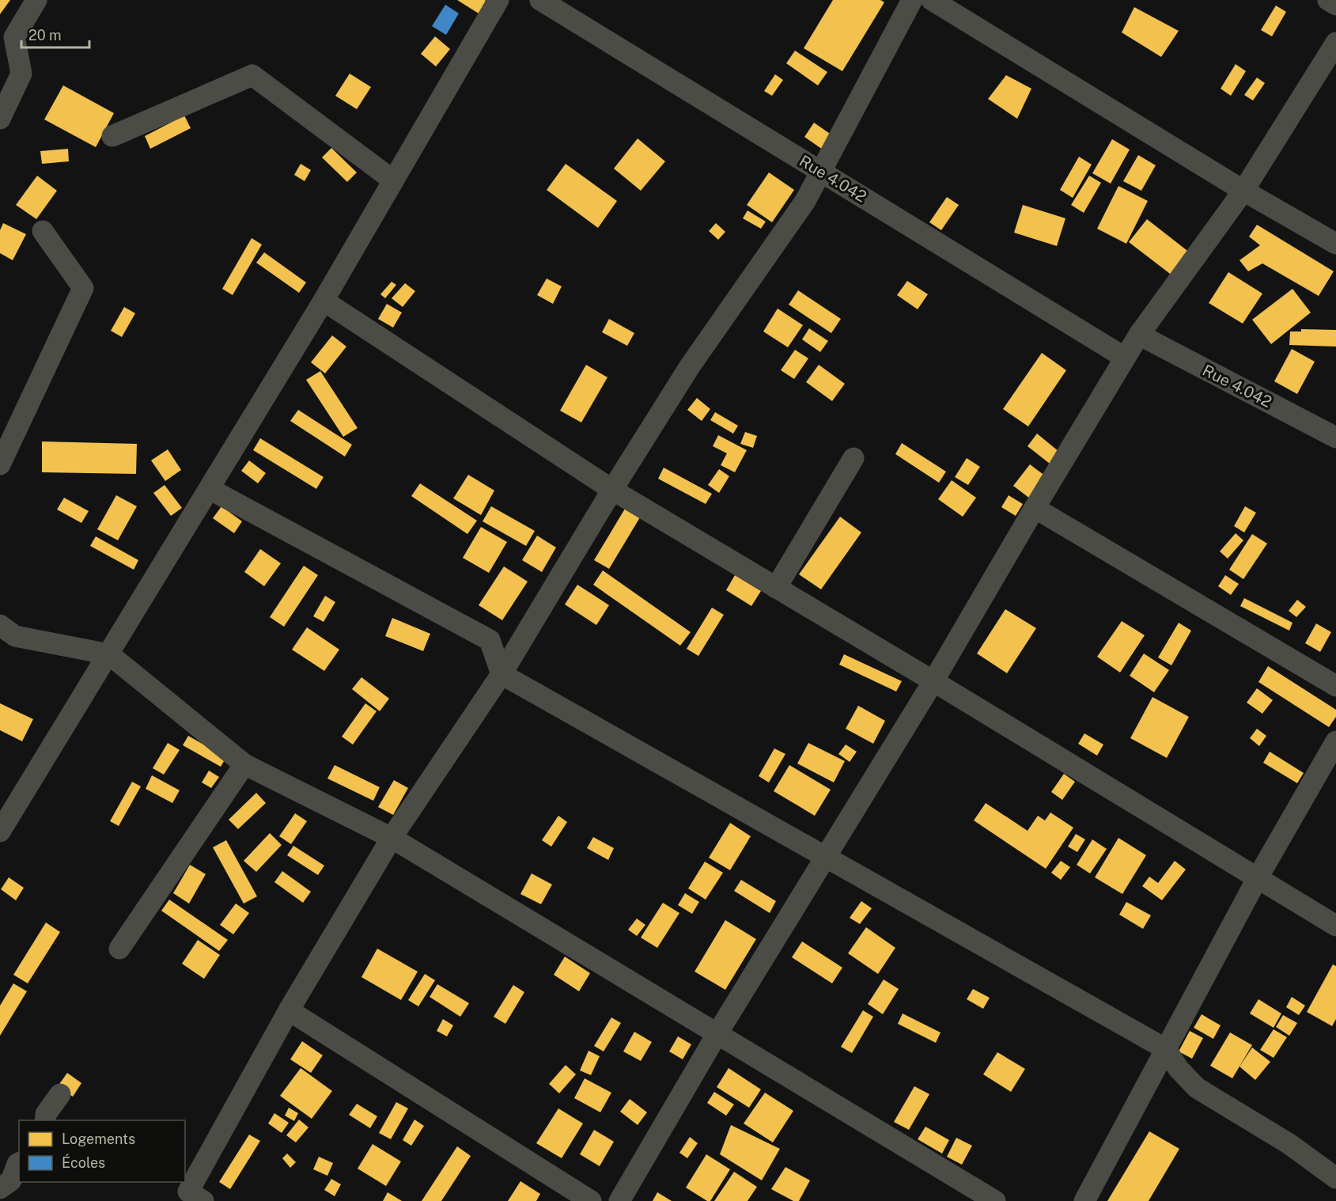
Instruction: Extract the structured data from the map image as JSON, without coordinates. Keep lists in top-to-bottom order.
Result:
{
  "streets": {
    "street": ["Rue 4.042"]
  },
  "legend": ["Logements", "Écoles"],
  "scale_bar": "20 m"
}
